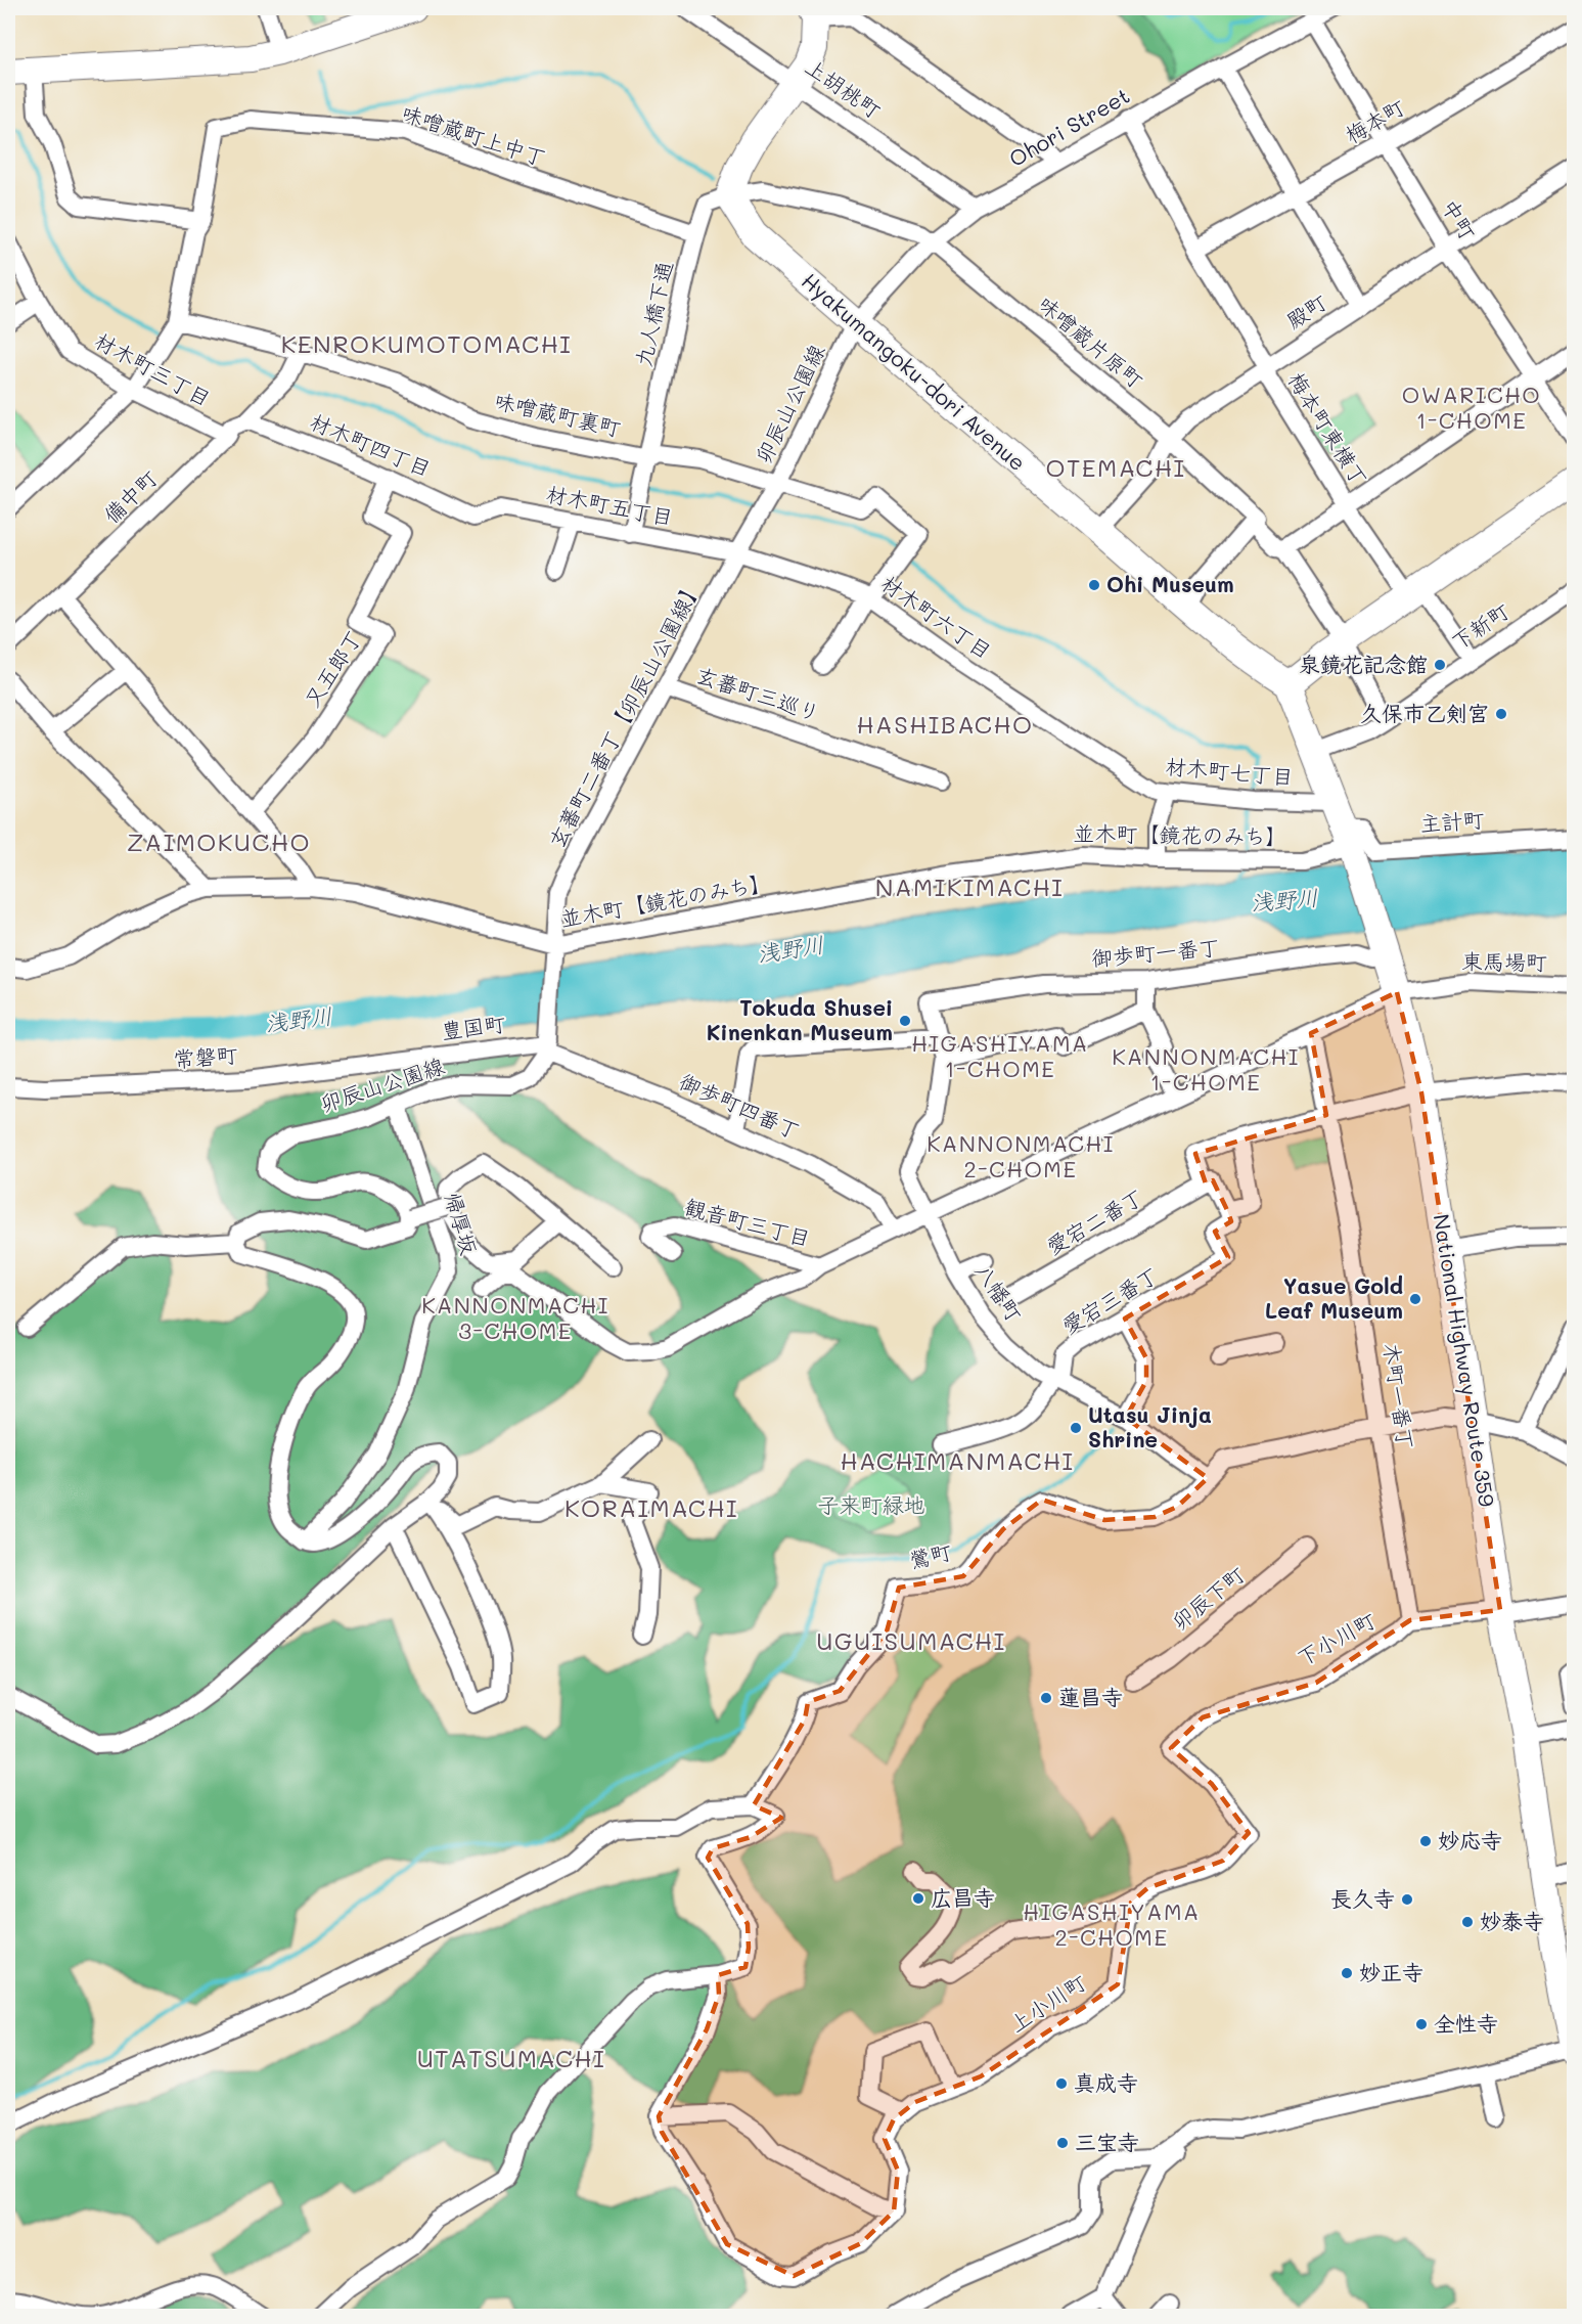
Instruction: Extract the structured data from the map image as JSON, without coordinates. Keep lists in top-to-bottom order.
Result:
{
  "streets": {
    "highway": ["Hyakumangoku-dori Avenue", "National Highway Route 359"],
    "street": [
      "上胡桃町",
      "梅本町",
      "Ohori Street",
      "味噌蔵町上中丁",
      "中町",
      "殿町",
      "九人橋下通",
      "味噌蔵片原町",
      "材木町三丁目",
      "卯辰山公園線",
      "味噌蔵町裏町",
      "梅本町東横丁",
      "材木町四丁目",
      "備中町",
      "材木町五丁目",
      "材木町六丁目",
      "下新町",
      "又五郎丁",
      "玄蕃町三巡り",
      "玄蕃町二番丁【卯辰山公園線】",
      "材木町七丁目",
      "主計町",
      "並木町【鏡花のみち】",
      "御歩町一番丁",
      "東馬場町",
      "豊国町",
      "常磐町",
      "御歩町四番丁",
      "愛宕二番丁",
      "帰厚坂",
      "観音町三丁目",
      "八幡町",
      "愛宕三番丁",
      "木町一番丁",
      "鶯町",
      "卯辰下町",
      "下小川町",
      "上小川町"
    ]
  },
  "crossings": [
    ["上胡桃町", "Ohori Street"],
    ["梅本町", "中町"],
    ["梅本町", "梅本町東横丁"],
    ["Ohori Street", "中町"],
    ["Ohori Street", "味噌蔵片原町"],
    ["Ohori Street", "Hyakumangoku-dori Avenue"],
    ["Ohori Street", "卯辰山公園線"],
    ["Ohori Street", "梅本町東横丁"],
    ["味噌蔵町上中丁", "九人橋下通"],
    ["中町", "殿町"],
    ["殿町", "味噌蔵片原町"],
    ["殿町", "Hyakumangoku-dori Avenue"],
    ["殿町", "梅本町東横丁"],
    ["九人橋下通", "味噌蔵片原町"],
    ["九人橋下通", "Hyakumangoku-dori Avenue"],
    ["九人橋下通", "味噌蔵町裏町"],
    ["九人橋下通", "材木町五丁目"],
    ["味噌蔵片原町", "Hyakumangoku-dori Avenue"],
    ["味噌蔵片原町", "下新町"],
    ["材木町三丁目", "備中町"],
    ["Hyakumangoku-dori Avenue", "卯辰山公園線"],
    ["Hyakumangoku-dori Avenue", "National Highway Route 359"],
    ["卯辰山公園線", "味噌蔵町裏町"],
    ["卯辰山公園線", "玄蕃町二番丁【卯辰山公園線】"],
    ["卯辰山公園線", "豊国町"],
    ["卯辰山公園線", "御歩町四番丁"],
    ["卯辰山公園線", "帰厚坂"],
    ["味噌蔵町裏町", "備中町"],
    ["味噌蔵町裏町", "材木町六丁目"],
    ["梅本町東横丁", "下新町"],
    ["材木町四丁目", "備中町"],
    ["材木町四丁目", "材木町五丁目"],
    ["材木町四丁目", "又五郎丁"],
    ["材木町五丁目", "材木町六丁目"],
    ["材木町五丁目", "玄蕃町二番丁【卯辰山公園線】"],
    ["材木町六丁目", "玄蕃町二番丁【卯辰山公園線】"],
    ["材木町六丁目", "材木町七丁目"],
    ["下新町", "National Highway Route 359"],
    ["玄蕃町三巡り", "玄蕃町二番丁【卯辰山公園線】"],
    ["玄蕃町二番丁【卯辰山公園線】", "並木町【鏡花のみち】"],
    ["玄蕃町二番丁【卯辰山公園線】", "豊国町"],
    ["玄蕃町二番丁【卯辰山公園線】", "御歩町四番丁"],
    ["材木町七丁目", "National Highway Route 359"],
    ["主計町", "並木町【鏡花のみち】"],
    ["主計町", "National Highway Route 359"],
    ["並木町【鏡花のみち】", "National Highway Route 359"],
    ["御歩町一番丁", "National Highway Route 359"],
    ["東馬場町", "観音町三丁目"],
    ["東馬場町", "National Highway Route 359"],
    ["東馬場町", "木町一番丁"],
    ["豊国町", "常磐町"],
    ["豊国町", "御歩町四番丁"],
    ["御歩町四番丁", "観音町三丁目"],
    ["観音町三丁目", "八幡町"],
    ["八幡町", "愛宕三番丁"],
    ["八幡町", "鶯町"],
    ["National Highway Route 359", "下小川町"],
    ["木町一番丁", "下小川町"],
    ["下小川町", "上小川町"]
  ],
  "districts": [
    "KENROKUMOTOMACHI",
    "OWARICHO 1-CHOME",
    "OTEMACHI",
    "HASHIBACHO",
    "ZAIMOKUCHO",
    "NAMIKIMACHI",
    "HIGASHIYAMA 1-CHOME",
    "KANNONMACHI 1-CHOME",
    "KANNONMACHI 2-CHOME",
    "KANNONMACHI 3-CHOME",
    "HACHIMANMACHI",
    "KORAIMACHI",
    "UGUISUMACHI",
    "HIGASHIYAMA 2-CHOME",
    "UTATSUMACHI"
  ],
  "water": ["浅野川"],
  "parks": ["子来町緑地"],
  "places": [
    "Ohi Museum",
    "泉鏡花記念館",
    "久保市乙剣宮",
    "Tokuda Shusei Kinenkan Museum",
    "Yasue Gold Leaf Museum",
    "Utasu Jinja Shrine",
    "蓮昌寺",
    "妙応寺",
    "広昌寺",
    "長久寺",
    "妙泰寺",
    "妙正寺",
    "全性寺",
    "真成寺",
    "三宝寺"
  ]
}
